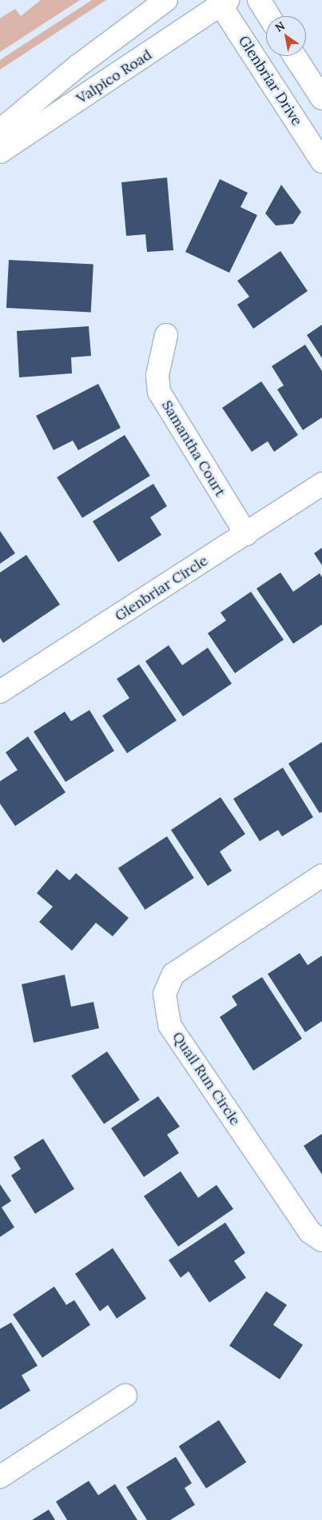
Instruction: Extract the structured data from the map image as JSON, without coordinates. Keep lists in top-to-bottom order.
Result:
{
  "streets": {
    "street": [
      "Valpico Road",
      "Glenbriar Drive",
      "Samantha Court",
      "Glenbriar Circle",
      "Quail Run Circle"
    ]
  },
  "crossings": [
    ["Valpico Road", "Glenbriar Drive"],
    ["Samantha Court", "Glenbriar Circle"]
  ],
  "north": "top left"
}
